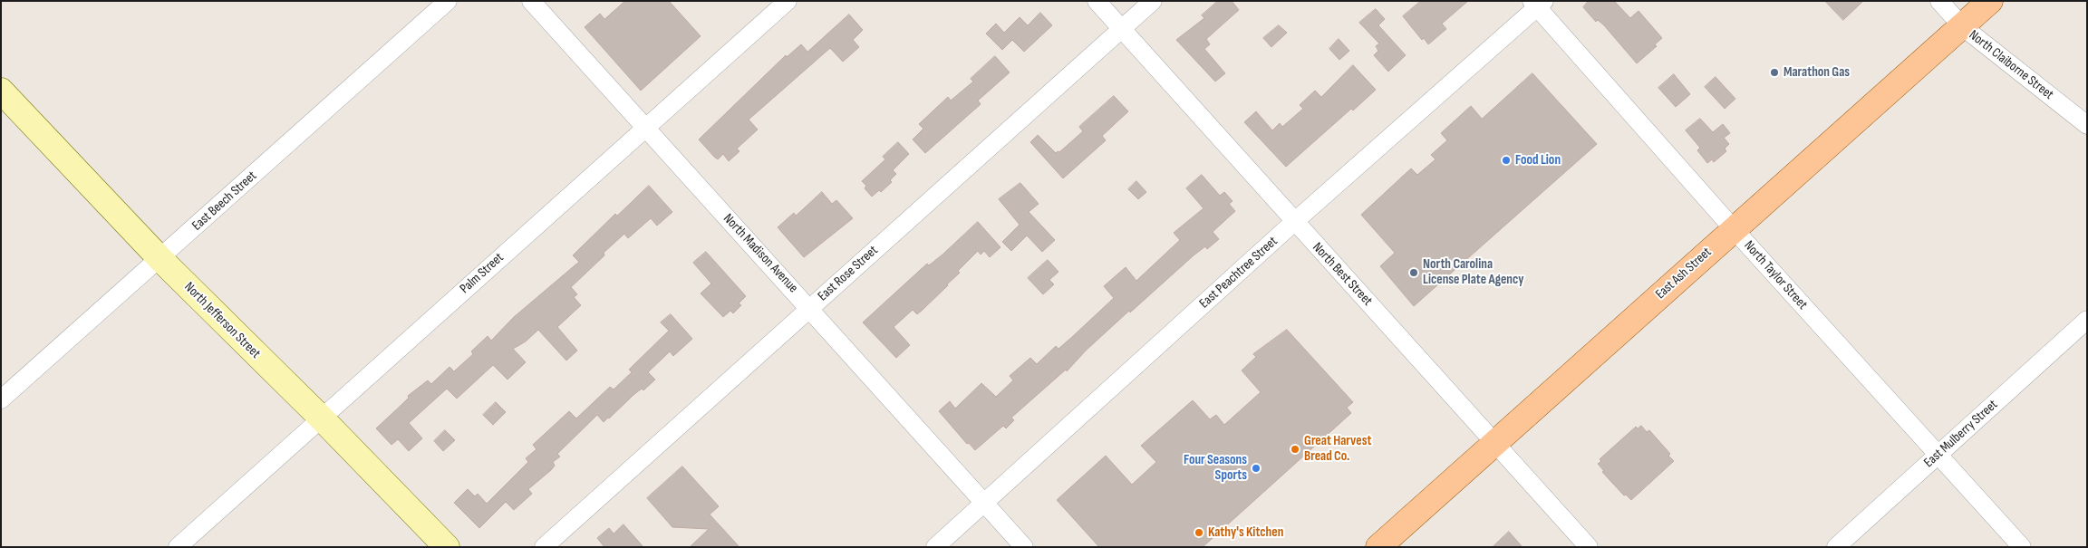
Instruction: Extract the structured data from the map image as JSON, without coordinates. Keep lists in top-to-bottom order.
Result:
{
  "streets": {
    "main road": ["East Ash Street"],
    "street": [
      "North Claiborne Street",
      "East Beech Street",
      "North Madison Avenue",
      "East Peachtree Street",
      "Palm Street",
      "East Rose Street",
      "North Best Street",
      "North Taylor Street",
      "North Jefferson Street",
      "East Mulberry Street"
    ]
  },
  "crossings": [
    ["North Claiborne Street", "East Ash Street"],
    ["East Beech Street", "North Jefferson Street"],
    ["North Madison Avenue", "East Peachtree Street"],
    ["North Madison Avenue", "Palm Street"],
    ["North Madison Avenue", "East Rose Street"],
    ["East Peachtree Street", "North Best Street"],
    ["East Peachtree Street", "North Taylor Street"],
    ["Palm Street", "North Jefferson Street"],
    ["East Rose Street", "North Best Street"],
    ["East Ash Street", "North Best Street"],
    ["East Ash Street", "North Taylor Street"],
    ["North Taylor Street", "East Mulberry Street"]
  ],
  "places": [
    "Marathon Gas",
    "Food Lion",
    "North Carolina License Plate Agency",
    "Great Harvest Bread Co.",
    "Four Seasons Sports",
    "Kathy's Kitchen"
  ]
}
